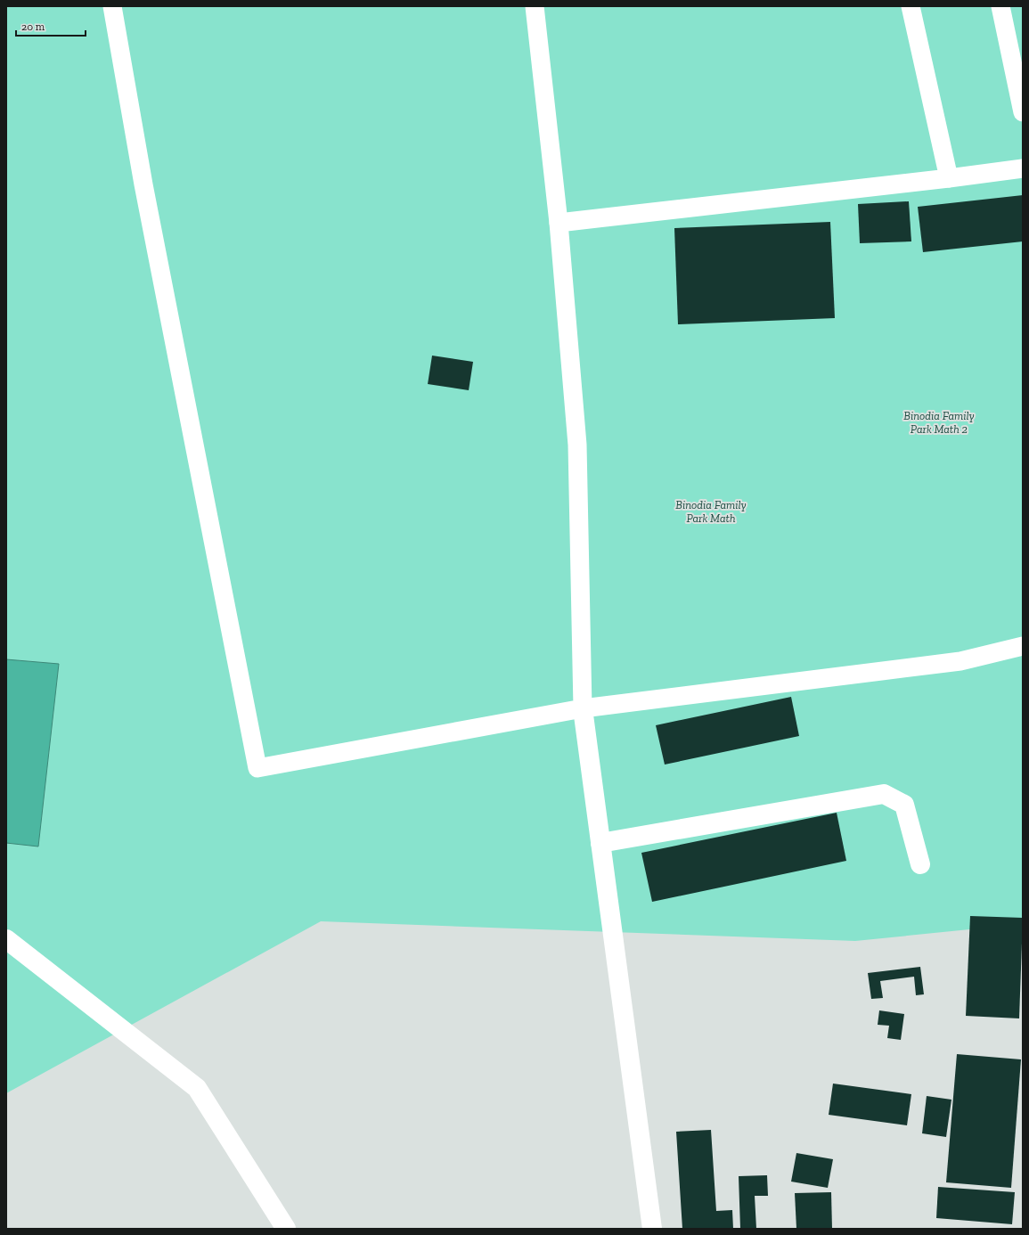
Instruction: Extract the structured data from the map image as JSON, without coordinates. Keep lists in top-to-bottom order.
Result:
{
  "parks": ["Binodia Family Park Math 2", "Binodia Family Park Math"],
  "scale_bar": "20 m"
}
